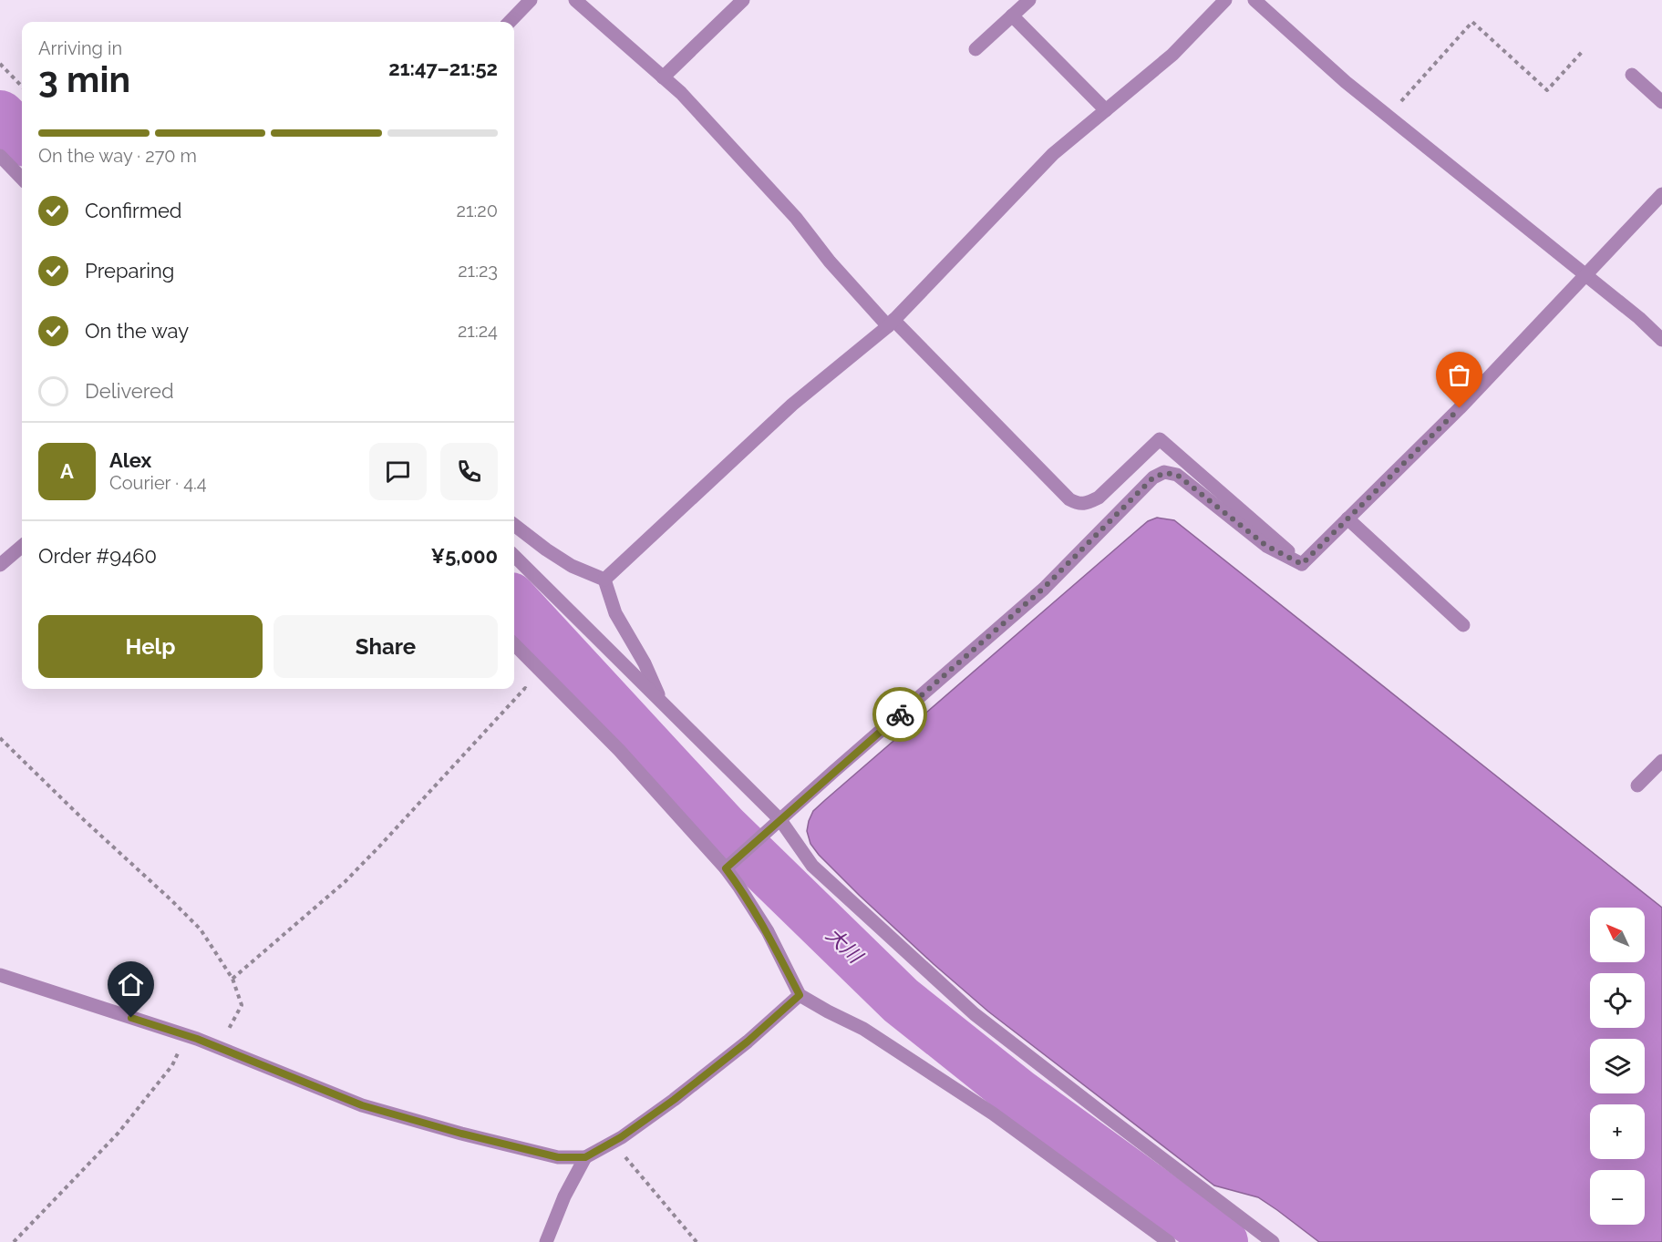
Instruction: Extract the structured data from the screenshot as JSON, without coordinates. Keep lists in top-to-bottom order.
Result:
{
  "water": ["大川"],
  "north": "top left",
  "page": {
    "heading": ["3 min", "Arriving in", "21:47–21:52"],
    "panel": [
      "Alex",
      "Courier · 4.4",
      "Order #9460",
      "¥5,000"
    ],
    "bar": "On the way · 270 m",
    "list": [
      ["Confirmed", "21:20"],
      ["Preparing", "21:23"],
      ["On the way", "21:24"],
      "Delivered"
    ],
    "round": "A",
    "buttons": ["Help", "Share"],
    "map_buttons": ["+", "−"]
  }
}
